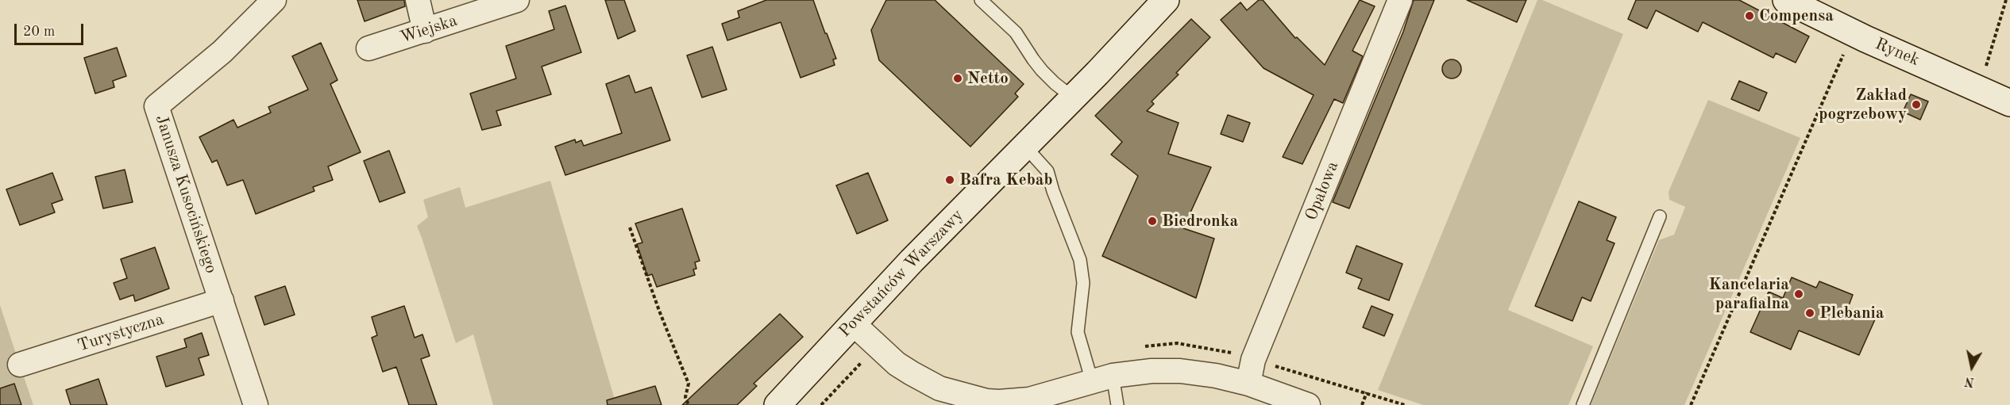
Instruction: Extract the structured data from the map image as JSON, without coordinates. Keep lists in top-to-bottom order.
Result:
{
  "streets": {
    "street": [
      "Wiejska",
      "Rynek",
      "Opałowa",
      "Janusza Kusocińskiego",
      "Powstańców Warszawy",
      "Turystyczna"
    ]
  },
  "crossings": [
    ["Janusza Kusocińskiego", "Turystyczna"]
  ],
  "places": [
    "Compensa",
    "Netto",
    "Zakład pogrzebowy",
    "Bafra Kebab",
    "Biedronka",
    "Kancelaria parafialna",
    "Plebania"
  ],
  "scale_bar": "20 m",
  "north": "bottom"
}
